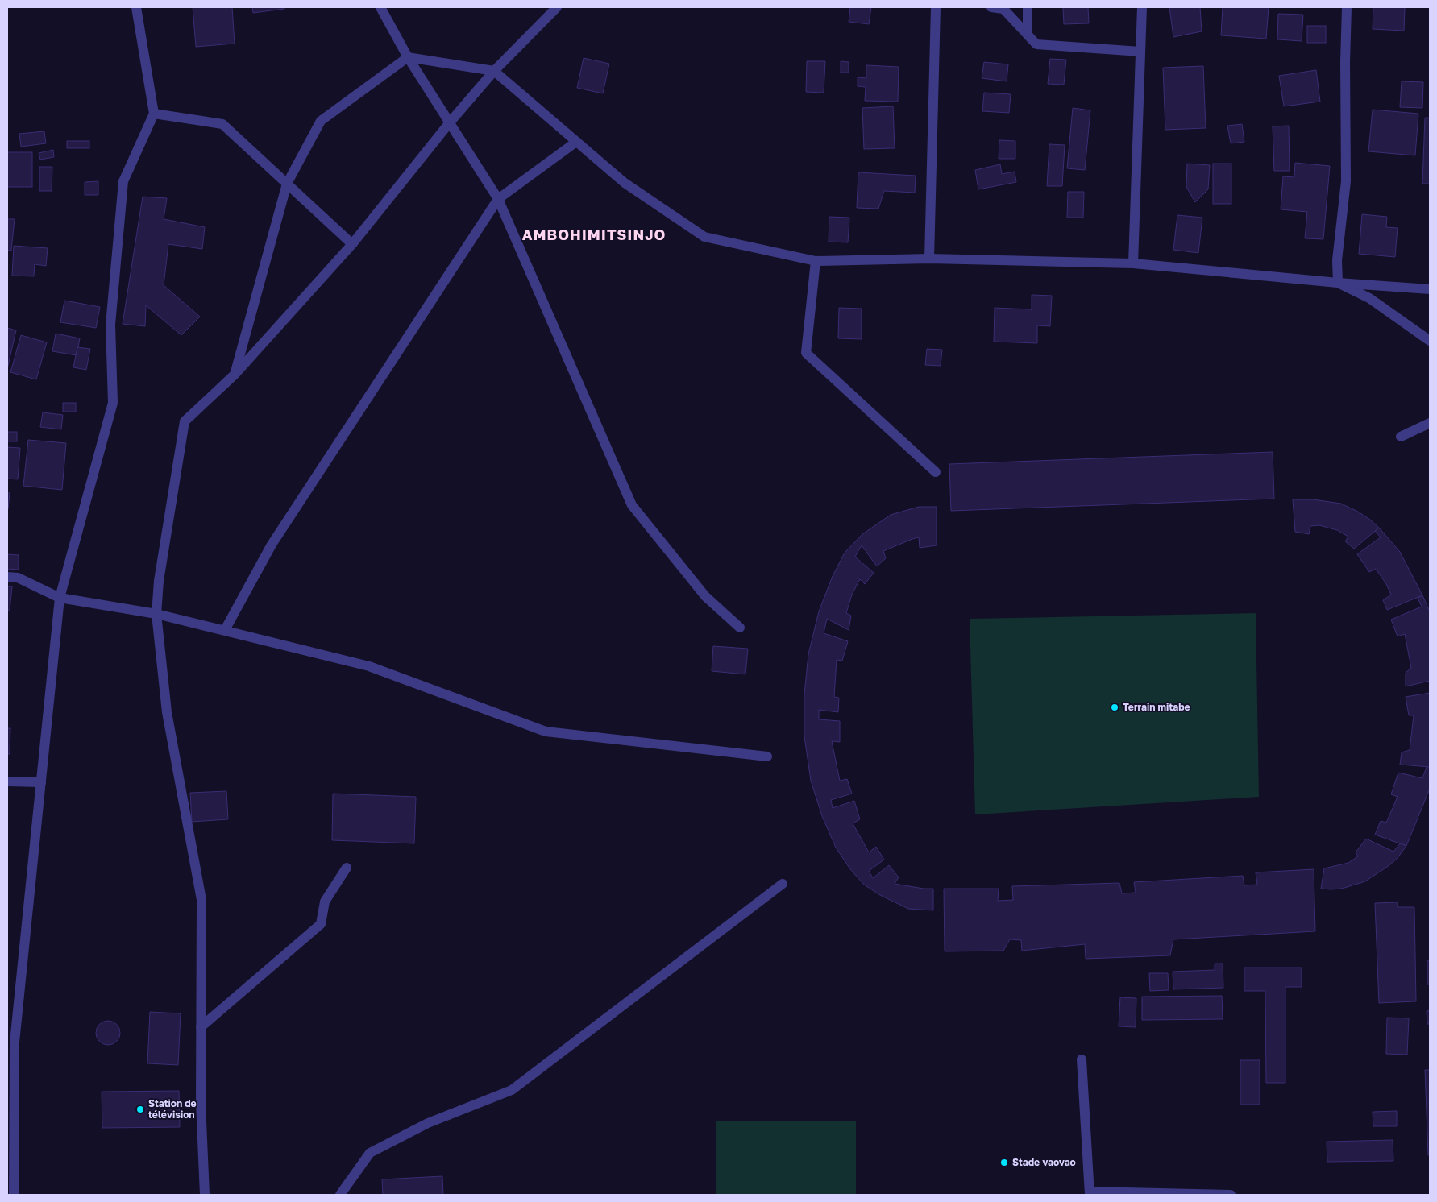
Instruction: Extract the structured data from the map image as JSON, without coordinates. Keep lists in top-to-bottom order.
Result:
{
  "districts": ["AMBOHIMITSINJO"],
  "places": ["Terrain mitabe", "Station de télévision", "Stade vaovao"]
}
